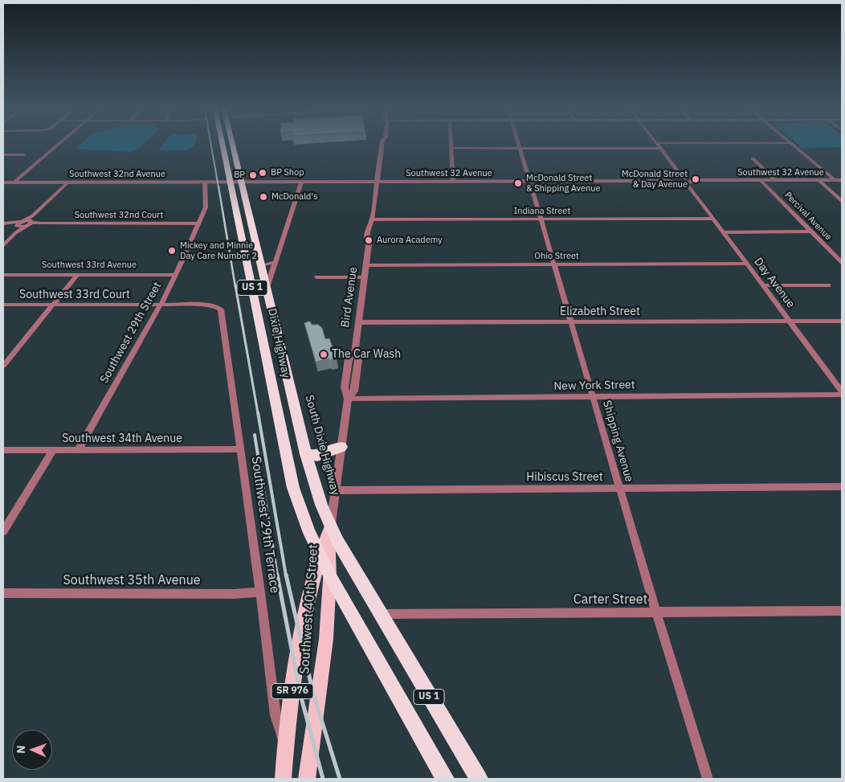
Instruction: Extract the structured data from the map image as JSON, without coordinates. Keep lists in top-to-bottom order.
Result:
{
  "streets": {
    "highway": ["US 1", "Dixie Highway", "South Dixie Highway"],
    "main road": ["Southwest 40th Street", "SR 976"],
    "street": [
      "Southwest 32 Avenue",
      "Southwest 32nd Avenue",
      "Indiana Street",
      "Southwest 32nd Court",
      "Percival Avenue",
      "Ohio Street",
      "Southwest 33rd Avenue",
      "Day Avenue",
      "Southwest 33rd Court",
      "Bird Avenue",
      "Elizabeth Street",
      "Southwest 29th Street",
      "New York Street",
      "Southwest 34th Avenue",
      "Shipping Avenue",
      "Hibiscus Street",
      "Southwest 29th Terrace",
      "Southwest 35th Avenue",
      "Carter Street"
    ]
  },
  "crossings": [
    ["Southwest 32 Avenue", "Southwest 32nd Avenue"],
    ["Southwest 32 Avenue", "Percival Avenue"],
    ["Southwest 32 Avenue", "Day Avenue"],
    ["Southwest 32 Avenue", "Bird Avenue"],
    ["Southwest 32 Avenue", "Dixie Highway"],
    ["Southwest 32 Avenue", "Shipping Avenue"],
    ["Southwest 32 Avenue", "South Dixie Highway"],
    ["Southwest 32nd Avenue", "Dixie Highway"],
    ["Southwest 32nd Avenue", "South Dixie Highway"],
    ["Indiana Street", "Day Avenue"],
    ["Indiana Street", "Bird Avenue"],
    ["Indiana Street", "Shipping Avenue"],
    ["Southwest 32nd Court", "Southwest 29th Street"],
    ["Ohio Street", "Day Avenue"],
    ["Ohio Street", "Bird Avenue"],
    ["Ohio Street", "Shipping Avenue"],
    ["Southwest 33rd Avenue", "Southwest 29th Street"],
    ["Day Avenue", "Elizabeth Street"],
    ["US 1", "Dixie Highway"],
    ["US 1", "Southwest 40th Street"],
    ["Southwest 33rd Court", "Southwest 29th Street"],
    ["Southwest 33rd Court", "Southwest 29th Terrace"],
    ["Bird Avenue", "Elizabeth Street"],
    ["Bird Avenue", "New York Street"],
    ["Bird Avenue", "South Dixie Highway"],
    ["Bird Avenue", "Hibiscus Street"],
    ["Bird Avenue", "Southwest 40th Street"],
    ["Elizabeth Street", "Shipping Avenue"],
    ["Southwest 29th Street", "Southwest 34th Avenue"],
    ["Dixie Highway", "South Dixie Highway"],
    ["Dixie Highway", "Southwest 40th Street"],
    ["New York Street", "Shipping Avenue"],
    ["Southwest 34th Avenue", "Southwest 29th Terrace"],
    ["Shipping Avenue", "Hibiscus Street"],
    ["Shipping Avenue", "Carter Street"],
    ["South Dixie Highway", "Carter Street"],
    ["South Dixie Highway", "Southwest 40th Street"],
    ["Southwest 29th Terrace", "Southwest 35th Avenue"],
    ["Southwest 29th Terrace", "Southwest 40th Street"]
  ],
  "places": [
    "BP Shop",
    "BP",
    "McDonald Street & Day Avenue",
    "McDonald Street & Shipping Avenue",
    "McDonald's",
    "Aurora Academy",
    "Mickey and Minnie Day Care Number 2",
    "The Car Wash"
  ],
  "north": "left"
}
